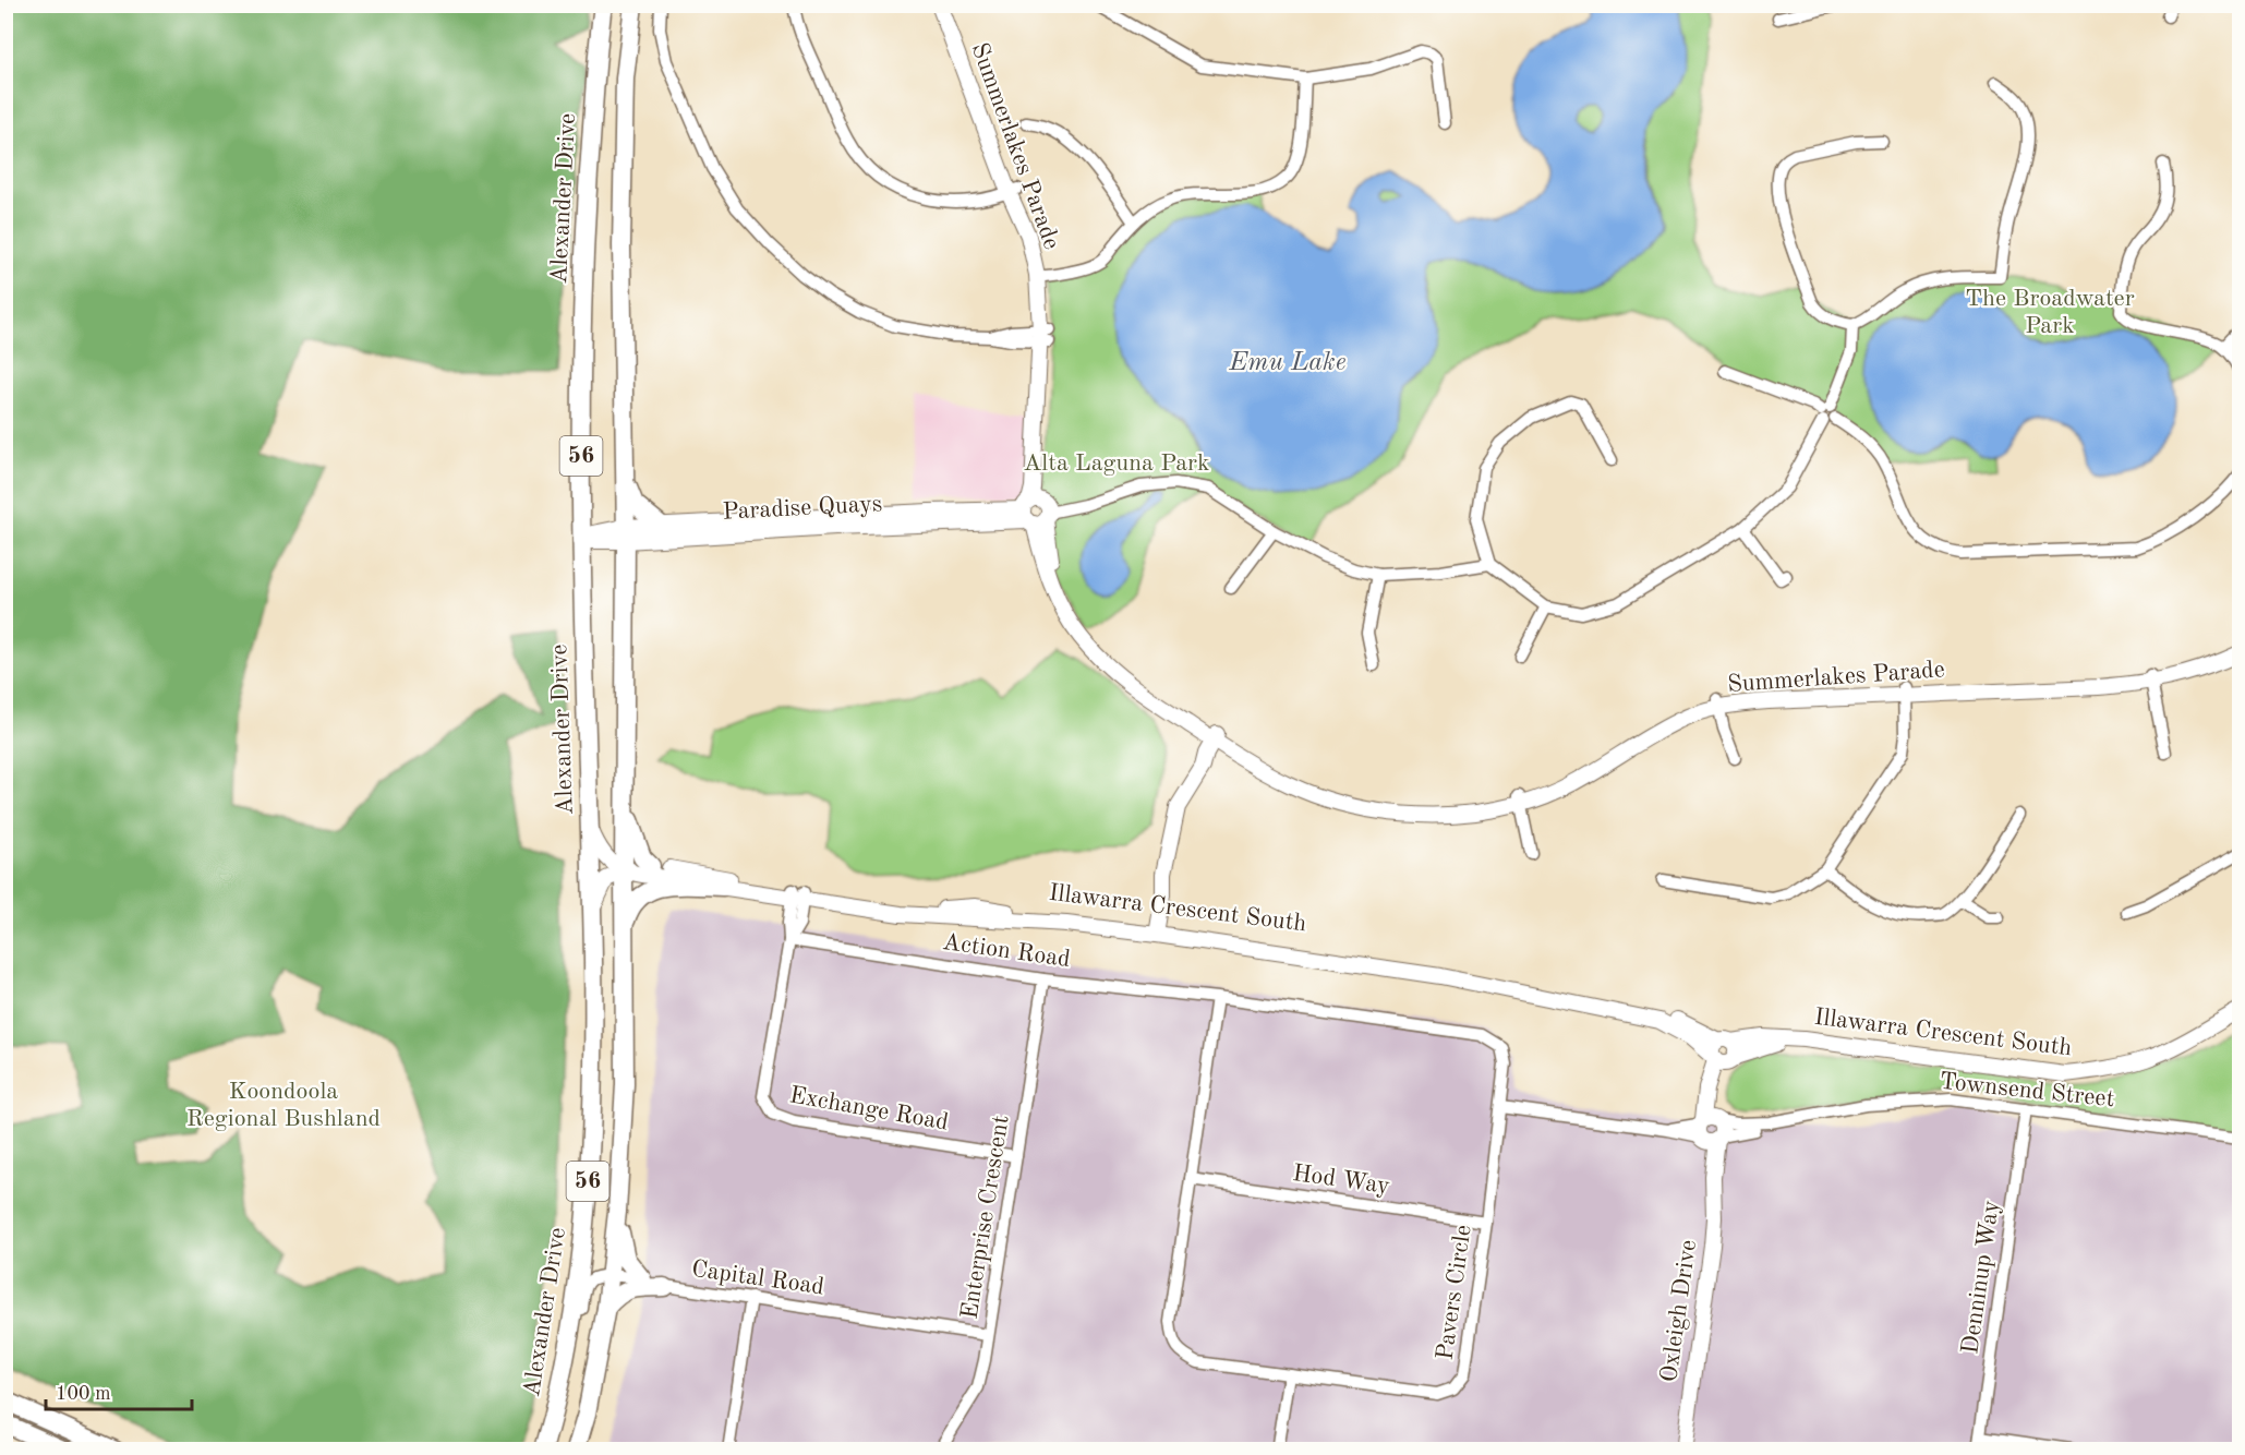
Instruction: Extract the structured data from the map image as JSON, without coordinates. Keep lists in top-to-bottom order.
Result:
{
  "streets": {
    "main road": ["Alexander Drive", "56"],
    "street": [
      "Summerlakes Parade",
      "Paradise Quays",
      "Illawarra Crescent South",
      "Action Road",
      "Townsend Street",
      "Exchange Road",
      "Hod Way",
      "Enterprise Crescent",
      "Denninup Way",
      "Capital Road",
      "Pavers Circle",
      "Oxleigh Drive"
    ]
  },
  "crossings": [
    ["Summerlakes Parade", "Paradise Quays"],
    ["Alexander Drive", "Paradise Quays"],
    ["56", "Paradise Quays"],
    ["56", "Illawarra Crescent South"],
    ["56", "Capital Road"],
    ["Illawarra Crescent South", "Exchange Road"],
    ["Action Road", "Exchange Road"],
    ["Action Road", "Enterprise Crescent"],
    ["Action Road", "Pavers Circle"],
    ["Townsend Street", "Denninup Way"],
    ["Townsend Street", "Pavers Circle"],
    ["Townsend Street", "Oxleigh Drive"],
    ["Exchange Road", "Enterprise Crescent"],
    ["Hod Way", "Pavers Circle"],
    ["Enterprise Crescent", "Capital Road"]
  ],
  "water": ["Emu Lake"],
  "parks": ["The Broadwater Park", "Alta Laguna Park", "Koondoola Regional Bushland"],
  "scale_bar": "100 m"
}
